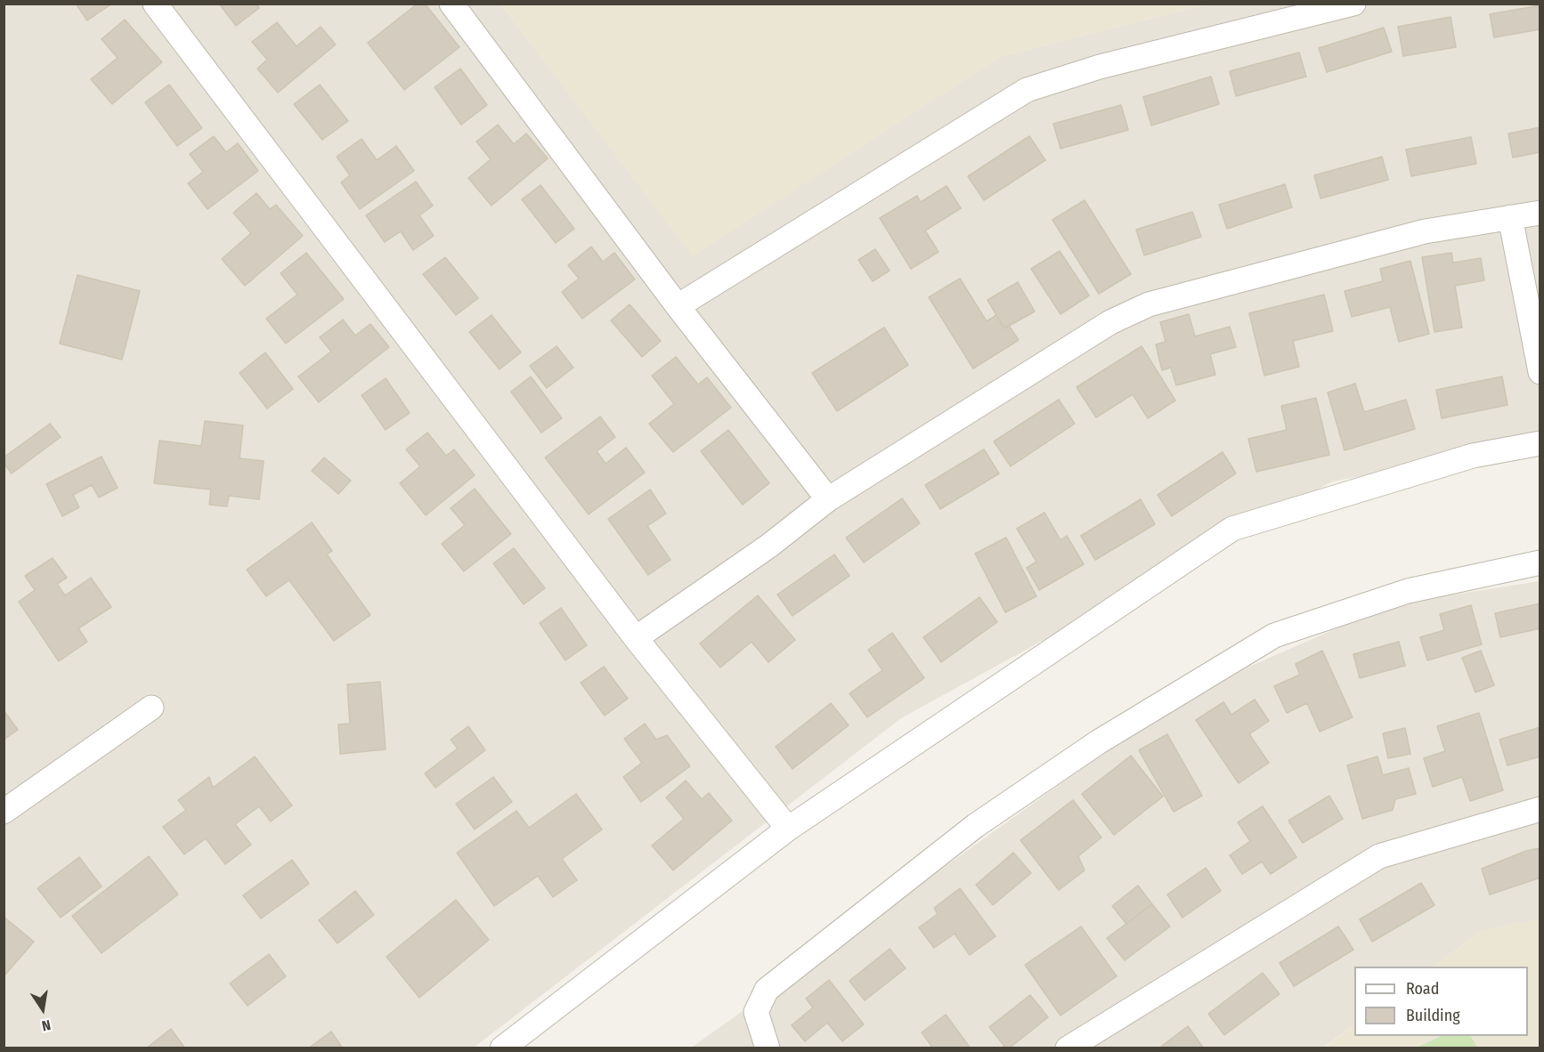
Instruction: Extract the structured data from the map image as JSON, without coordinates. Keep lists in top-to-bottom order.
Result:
{
  "legend": ["Road", "Building"],
  "north": "bottom"
}
